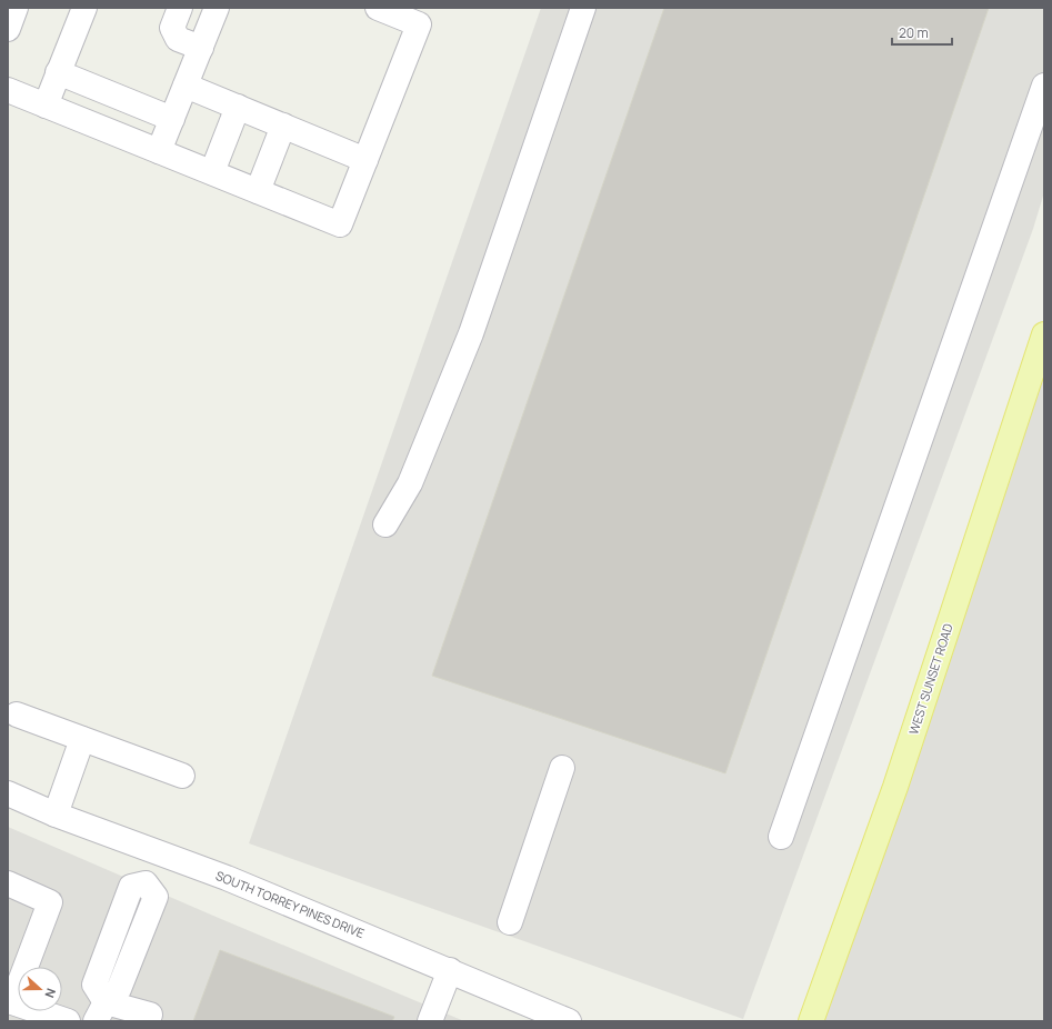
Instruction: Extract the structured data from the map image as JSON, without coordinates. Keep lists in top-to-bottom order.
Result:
{
  "streets": {
    "main road": ["WEST SUNSET ROAD"],
    "street": ["SOUTH TORREY PINES DRIVE"]
  },
  "scale_bar": "20 m",
  "north": "right"
}
